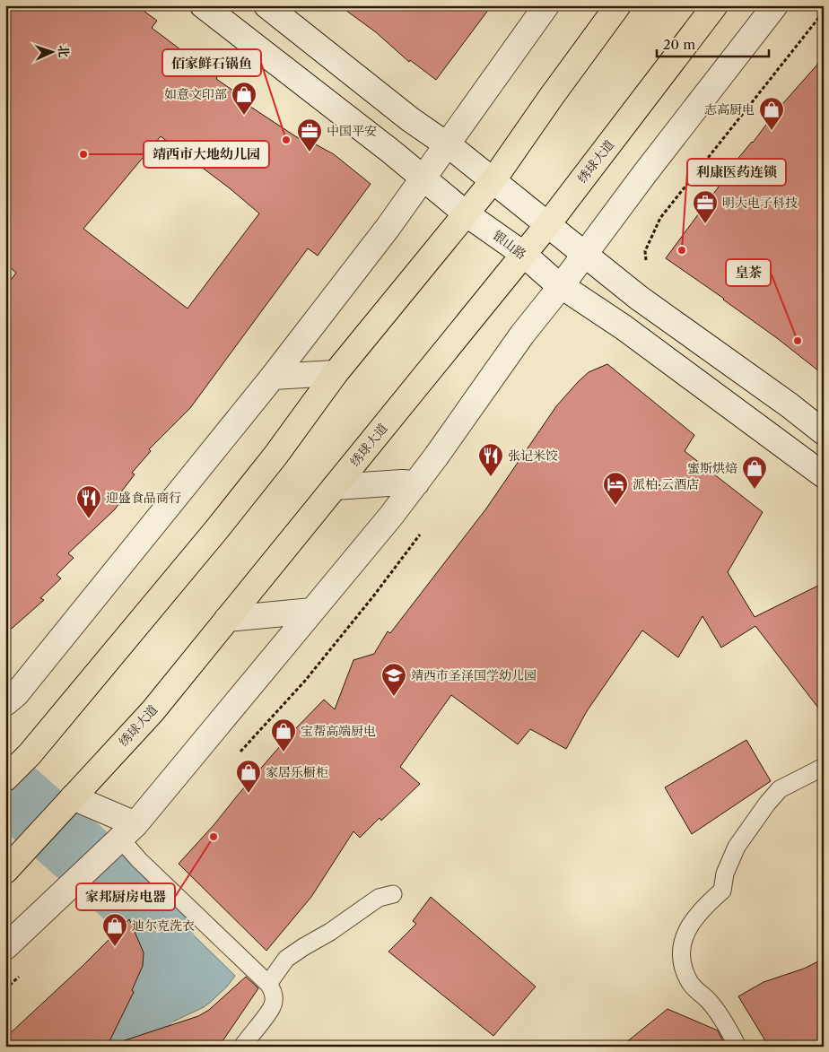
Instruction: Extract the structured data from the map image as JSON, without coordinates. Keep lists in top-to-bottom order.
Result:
{
  "streets": {
    "main road": ["绣球大道"],
    "street": ["银山路"]
  },
  "crossings": [
    ["绣球大道", "银山路"]
  ],
  "places": {
    "shop": [
      "如意文印部",
      "志高厨电",
      "蜜斯烘焙",
      "宝帮高端厨电",
      "家居乐橱柜",
      "迪尔克洗衣"
    ],
    "other": [
      "佰家鲜石锅鱼",
      "靖西市大地幼儿园",
      "利康医药连锁",
      "皇茶",
      "家邦厨房电器"
    ],
    "office": ["中国平安", "明大电子科技"],
    "restaurant": ["张记米饺", "迎盛食品商行"],
    "hotel": ["派柏·云酒店"],
    "school or university": ["靖西市圣泽国学幼儿园"]
  },
  "scale_bar": "20 m",
  "north": "right"
}
